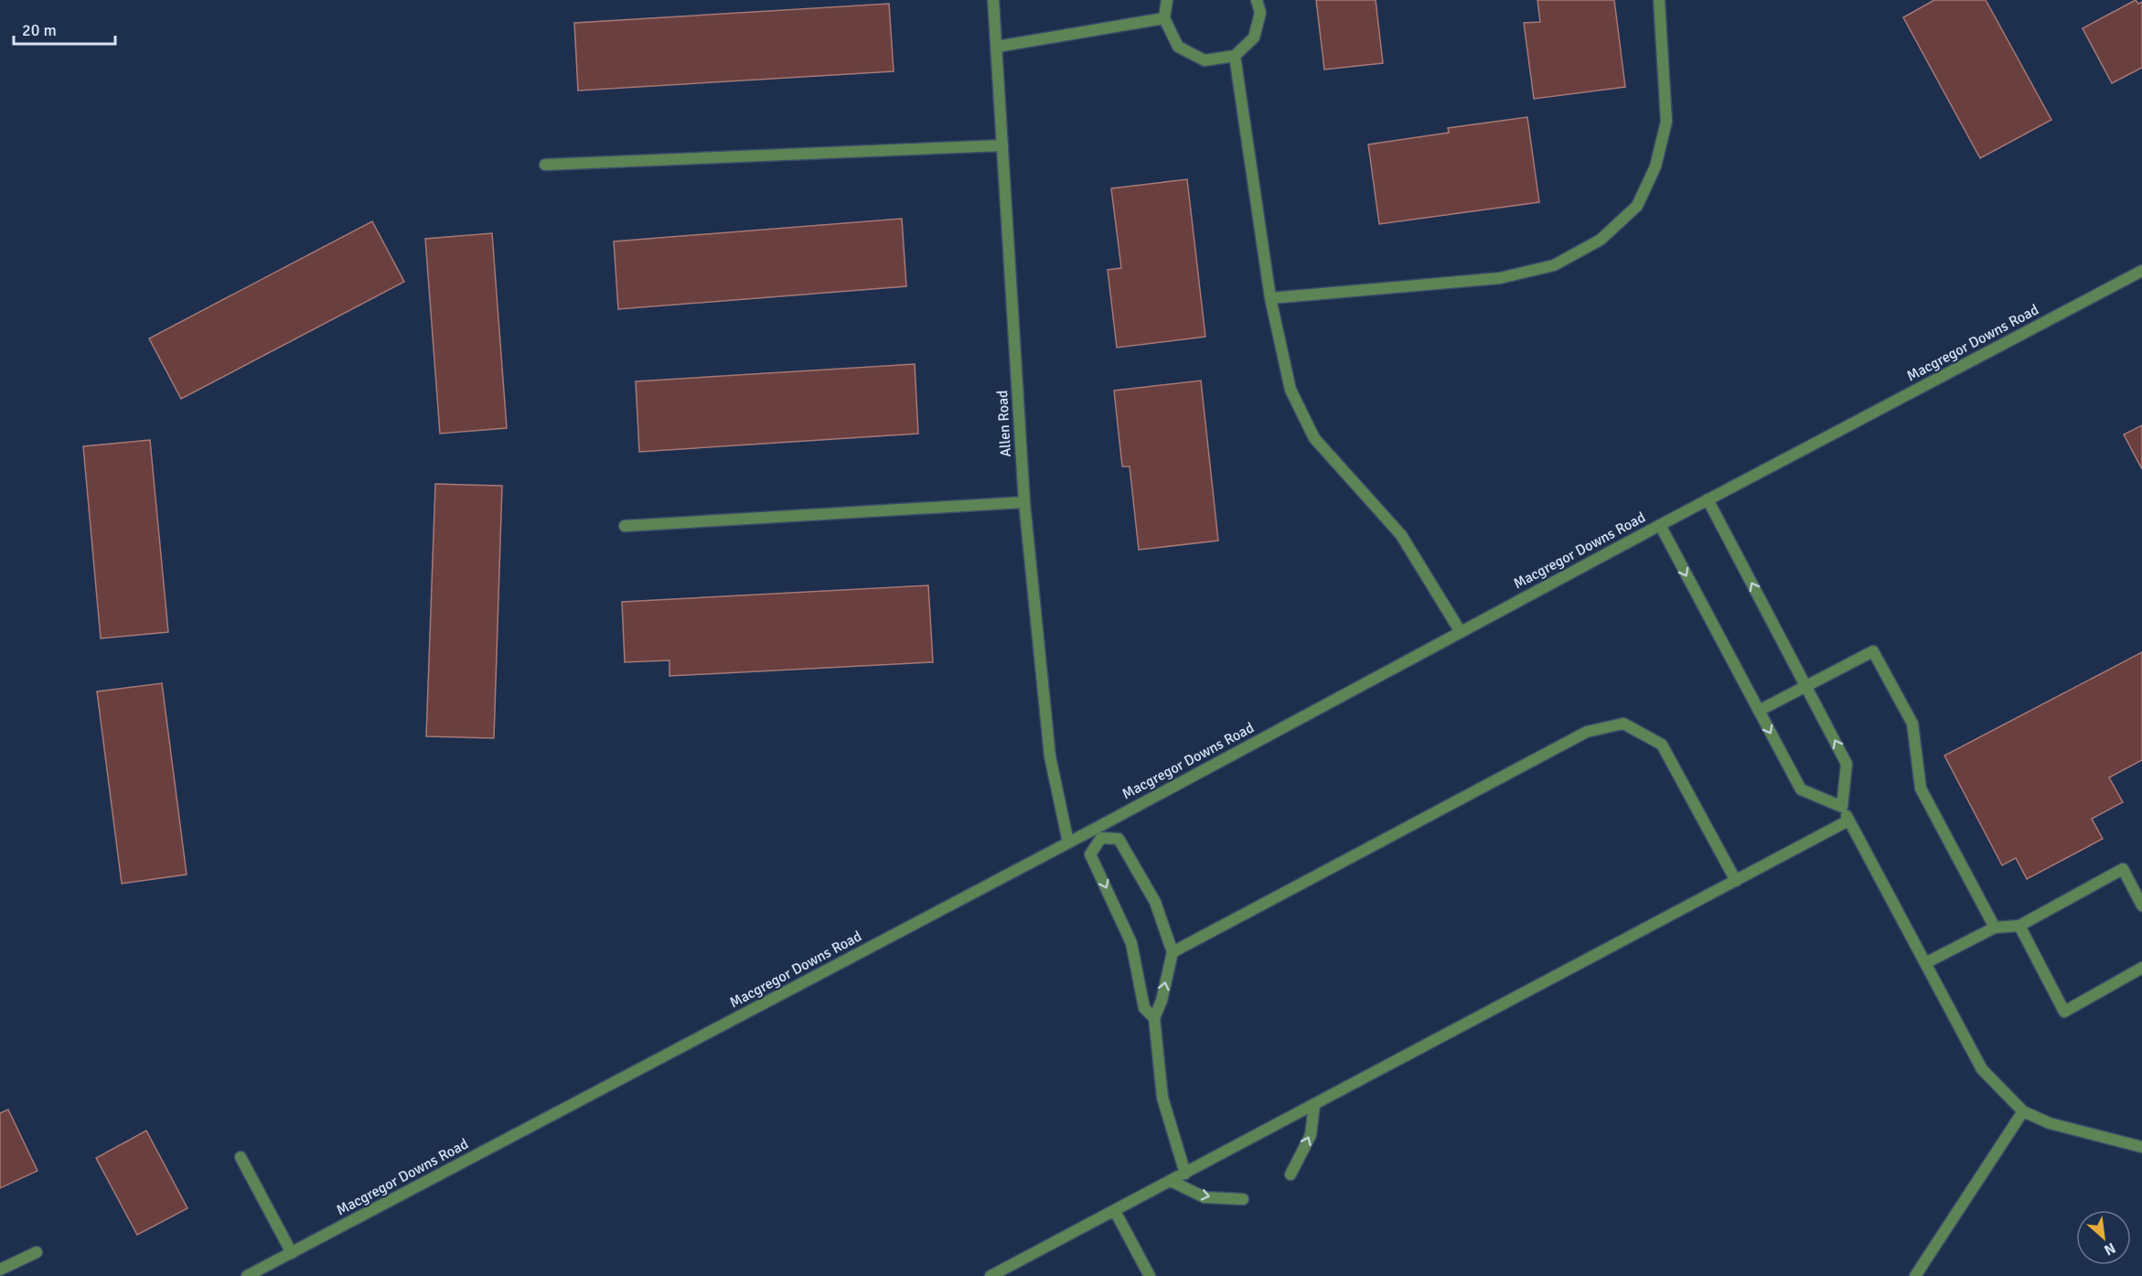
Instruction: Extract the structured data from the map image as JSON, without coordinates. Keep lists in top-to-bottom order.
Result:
{
  "streets": {
    "street": ["Macgregor Downs Road", "Allen Road"]
  },
  "crossings": [
    ["Macgregor Downs Road", "Allen Road"]
  ],
  "scale_bar": "20 m",
  "north": "bottom right"
}
